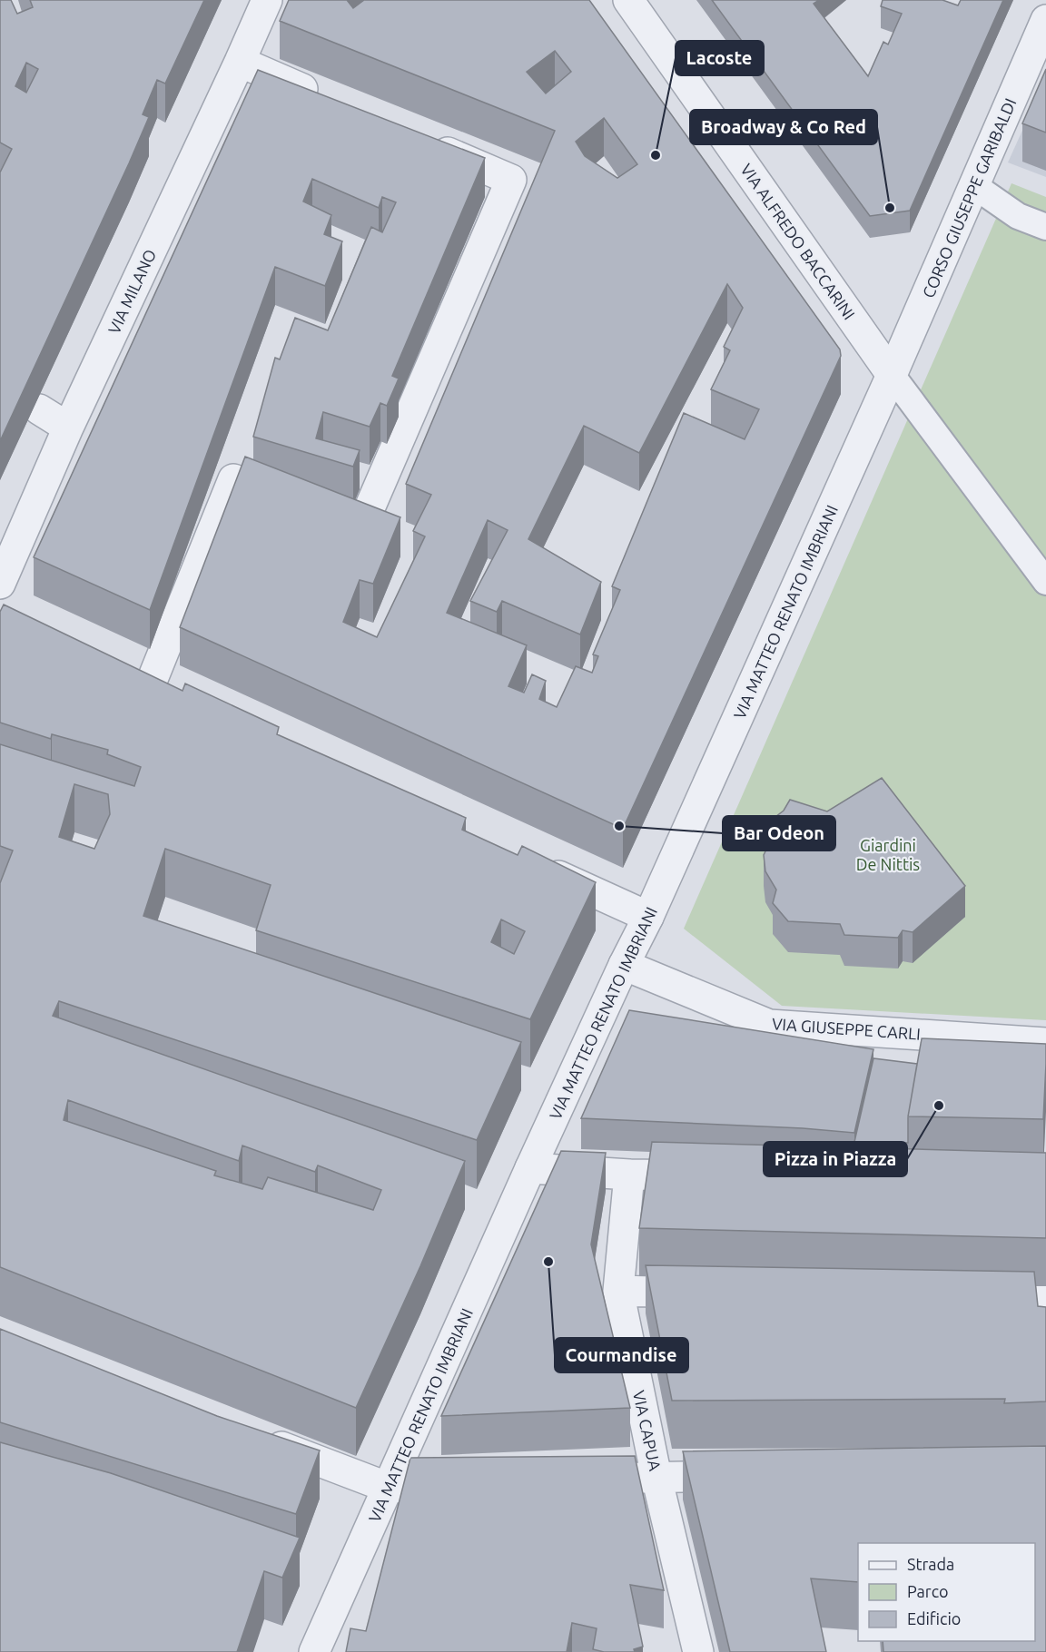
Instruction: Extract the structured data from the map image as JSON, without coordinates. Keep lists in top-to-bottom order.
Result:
{
  "streets": {
    "street": [
      "CORSO GIUSEPPE GARIBALDI",
      "VIA ALFREDO BACCARINI",
      "VIA MILANO",
      "VIA MATTEO RENATO IMBRIANI",
      "VIA GIUSEPPE CARLI",
      "VIA CAPUA"
    ]
  },
  "crossings": [
    ["CORSO GIUSEPPE GARIBALDI", "VIA ALFREDO BACCARINI"],
    ["CORSO GIUSEPPE GARIBALDI", "VIA MATTEO RENATO IMBRIANI"],
    ["VIA ALFREDO BACCARINI", "VIA MATTEO RENATO IMBRIANI"],
    ["VIA MATTEO RENATO IMBRIANI", "VIA GIUSEPPE CARLI"]
  ],
  "parks": ["Giardini De Nittis"],
  "places": [
    "Lacoste",
    "Broadway & Co Red",
    "Bar Odeon",
    "Pizza in Piazza",
    "Courmandise"
  ],
  "legend": ["Strada", "Parco", "Edificio"]
}
